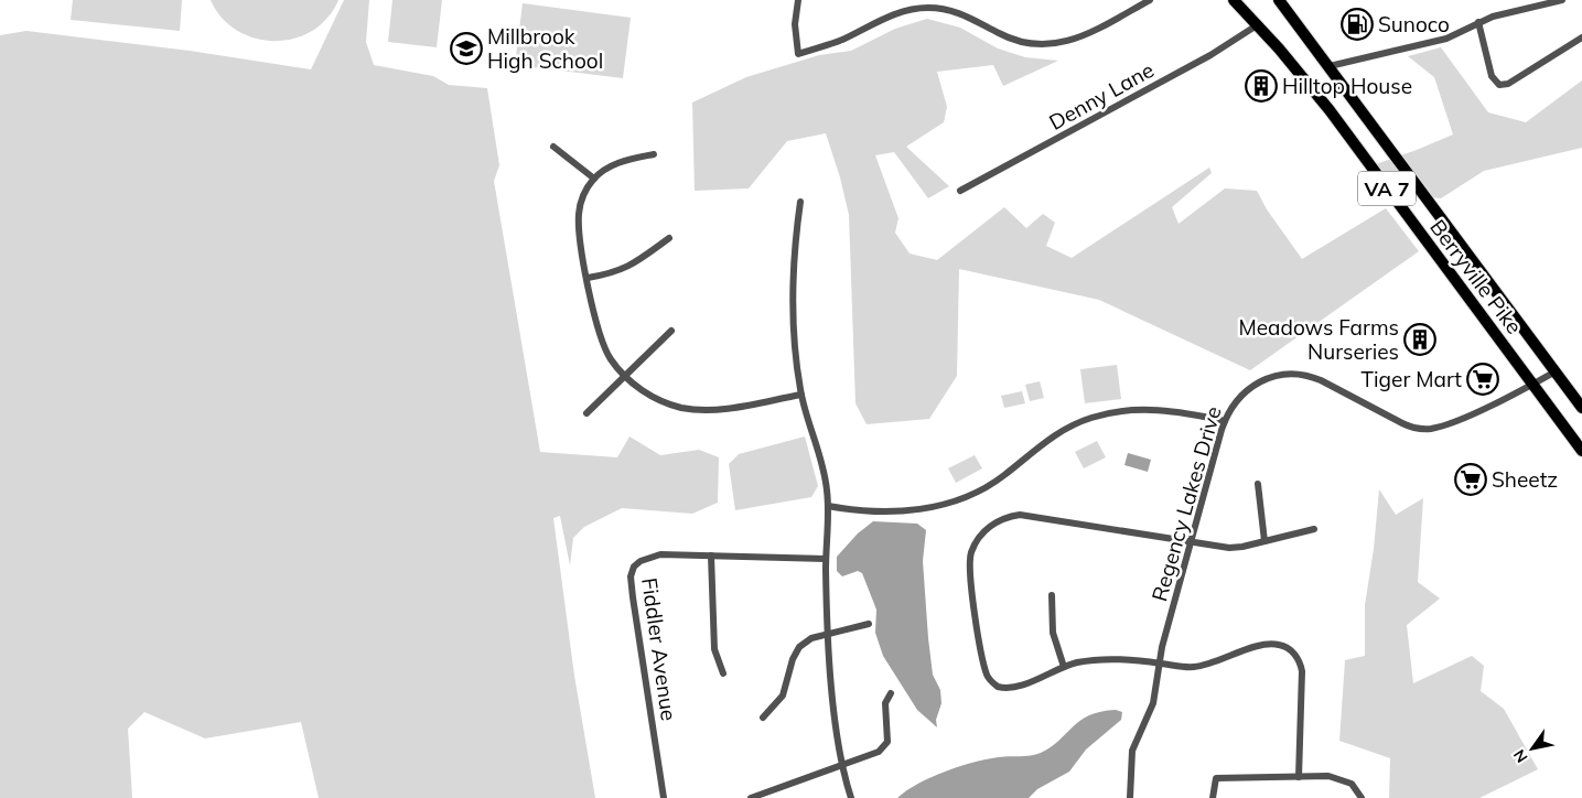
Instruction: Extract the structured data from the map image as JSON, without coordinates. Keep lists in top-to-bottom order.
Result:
{
  "streets": {
    "highway": ["VA 7", "Berryville Pike"],
    "street": ["Denny Lane", "Regency Lakes Drive", "Fiddler Avenue"]
  },
  "crossings": [
    ["Denny Lane", "Berryville Pike"],
    ["Berryville Pike", "Regency Lakes Drive"]
  ],
  "places": {
    "fuel station": ["Sunoco"],
    "school or university": ["Millbrook High School"],
    "building": ["Hilltop House", "Meadows Farms Nurseries"],
    "supermarket": ["Tiger Mart", "Sheetz"]
  },
  "north": "bottom left"
}
